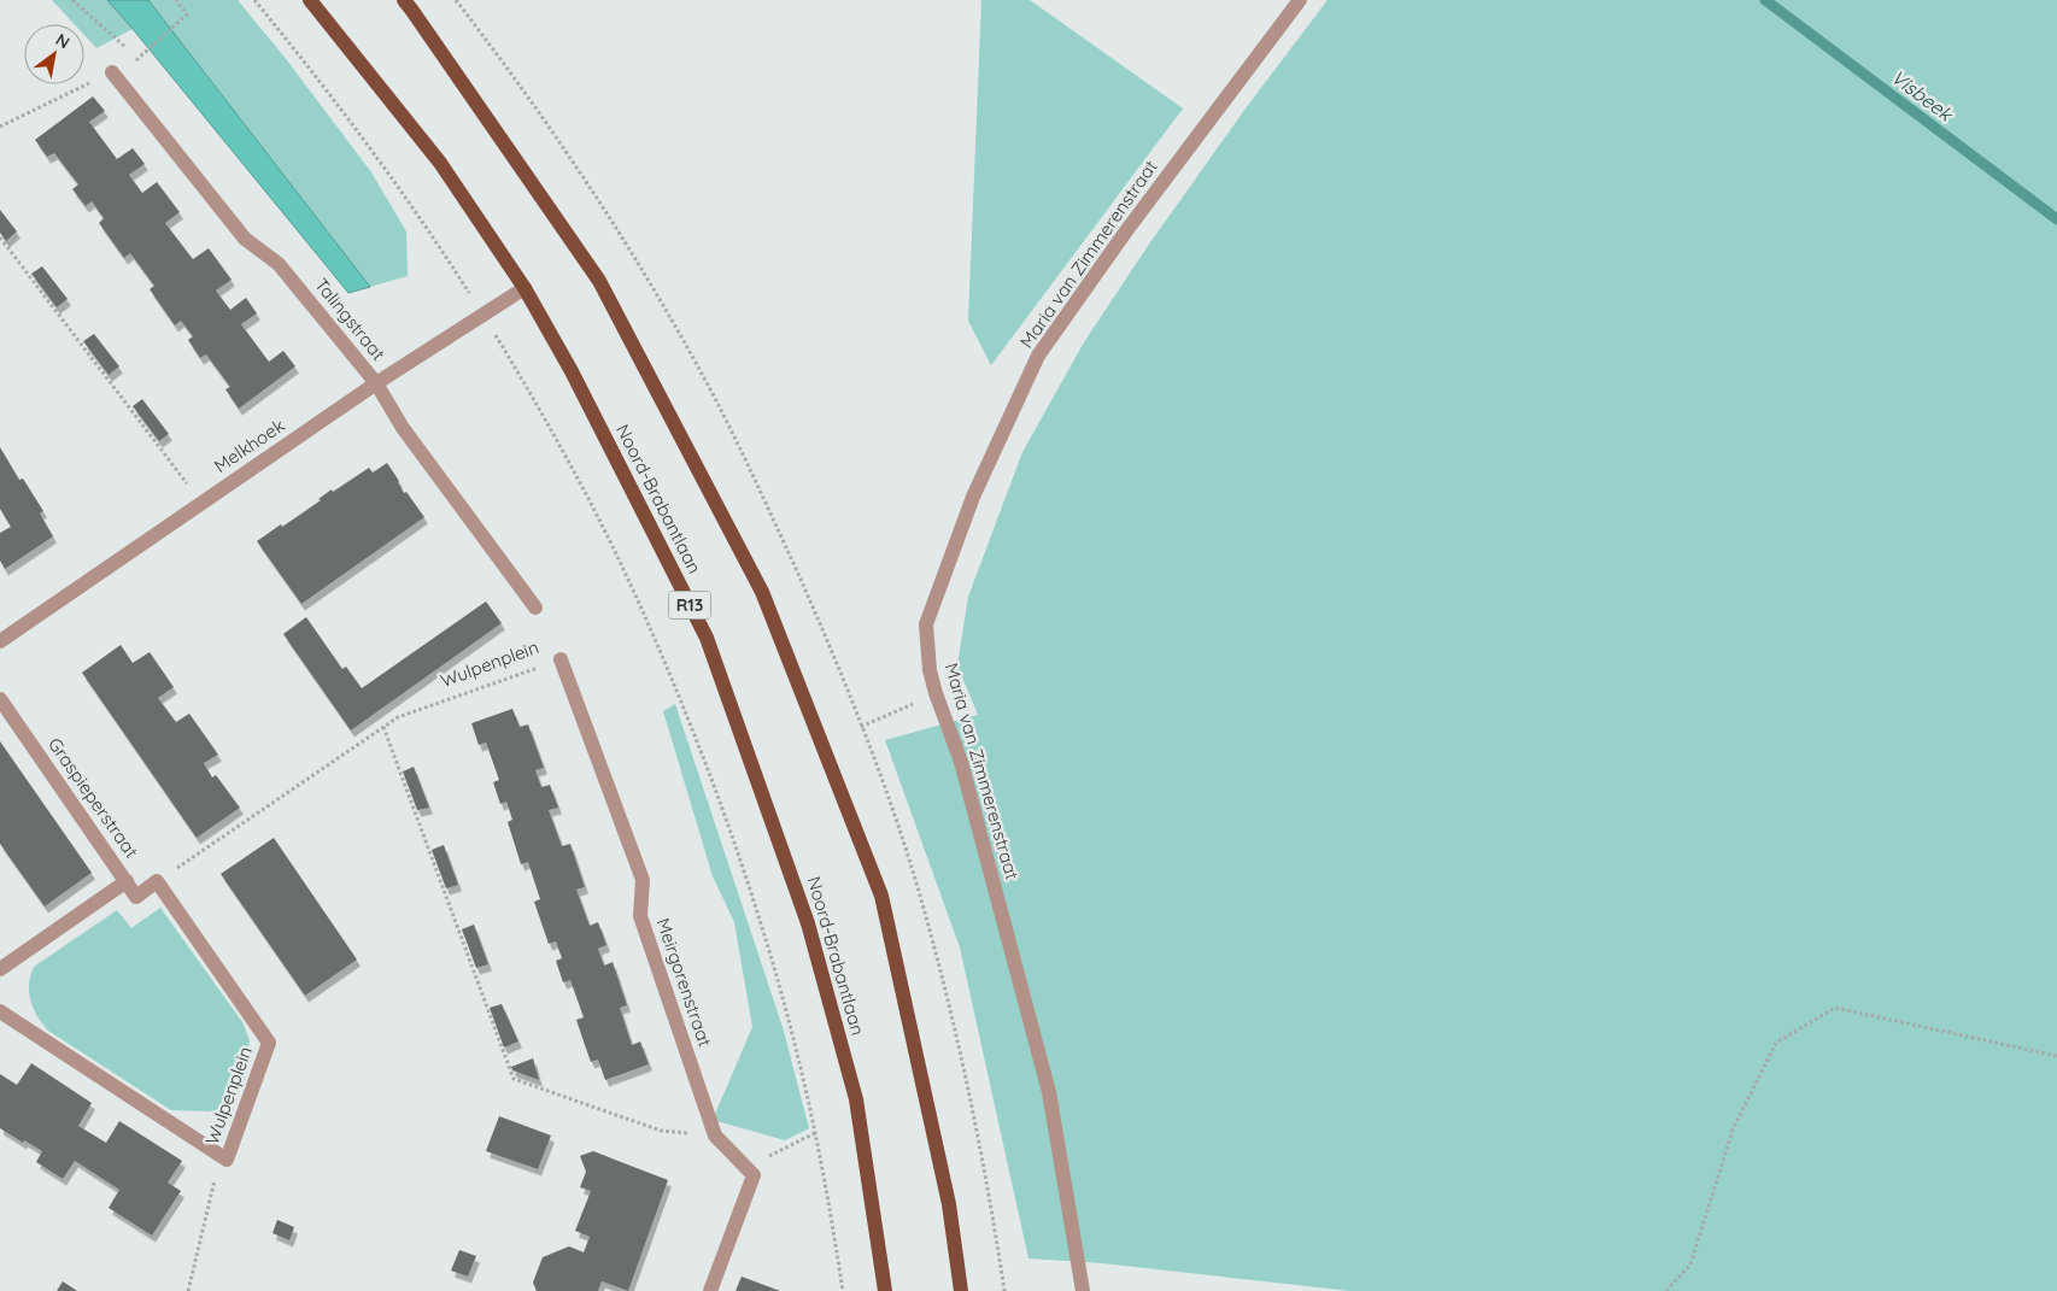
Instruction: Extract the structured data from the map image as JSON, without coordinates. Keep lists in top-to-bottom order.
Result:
{
  "streets": {
    "main road": ["Noord-Brabantlaan", "R13"],
    "street": [
      "Maria van Zimmerenstraat",
      "Talingstraat",
      "Melkhoek",
      "Wulpenplein",
      "Graspieperstraat",
      "Meirgorenstraat"
    ]
  },
  "crossings": [
    ["Talingstraat", "Melkhoek"],
    ["Melkhoek", "Noord-Brabantlaan"],
    ["Wulpenplein", "Meirgorenstraat"]
  ],
  "water": ["Visbeek"],
  "north": "top right"
}
